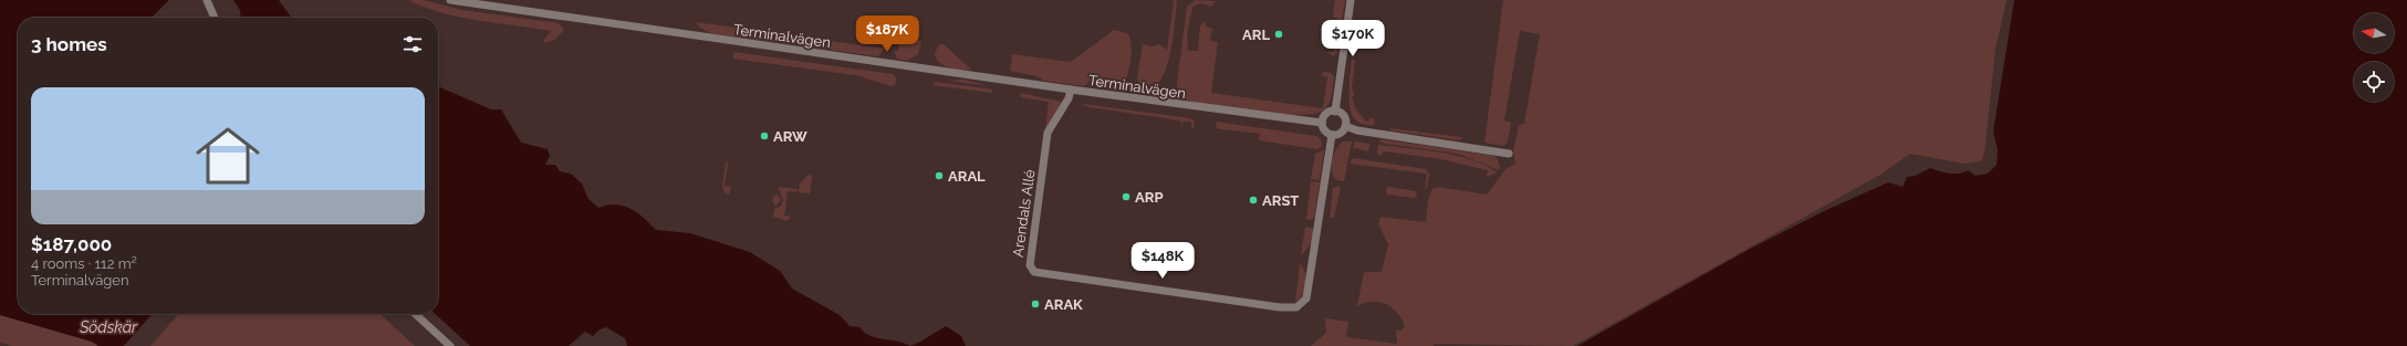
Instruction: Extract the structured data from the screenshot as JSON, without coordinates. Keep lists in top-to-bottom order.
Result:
{
  "streets": {
    "street": ["Terminalvägen", "Arendals Allé"]
  },
  "crossings": [
    ["Terminalvägen", "Arendals Allé"]
  ],
  "water": ["Södskär"],
  "places": [
    "ARL",
    "ARW",
    "ARAL",
    "ARP",
    "ARST",
    "ARAK"
  ],
  "north": "left",
  "page": {
    "price": ["$187K", "$170K", "$148K"],
    "heading": "3 homes",
    "list": [
      {
        "name": "$187,000",
        "note": "4 rooms · 112 m² · Terminalvägen"
      }
    ]
  }
}
